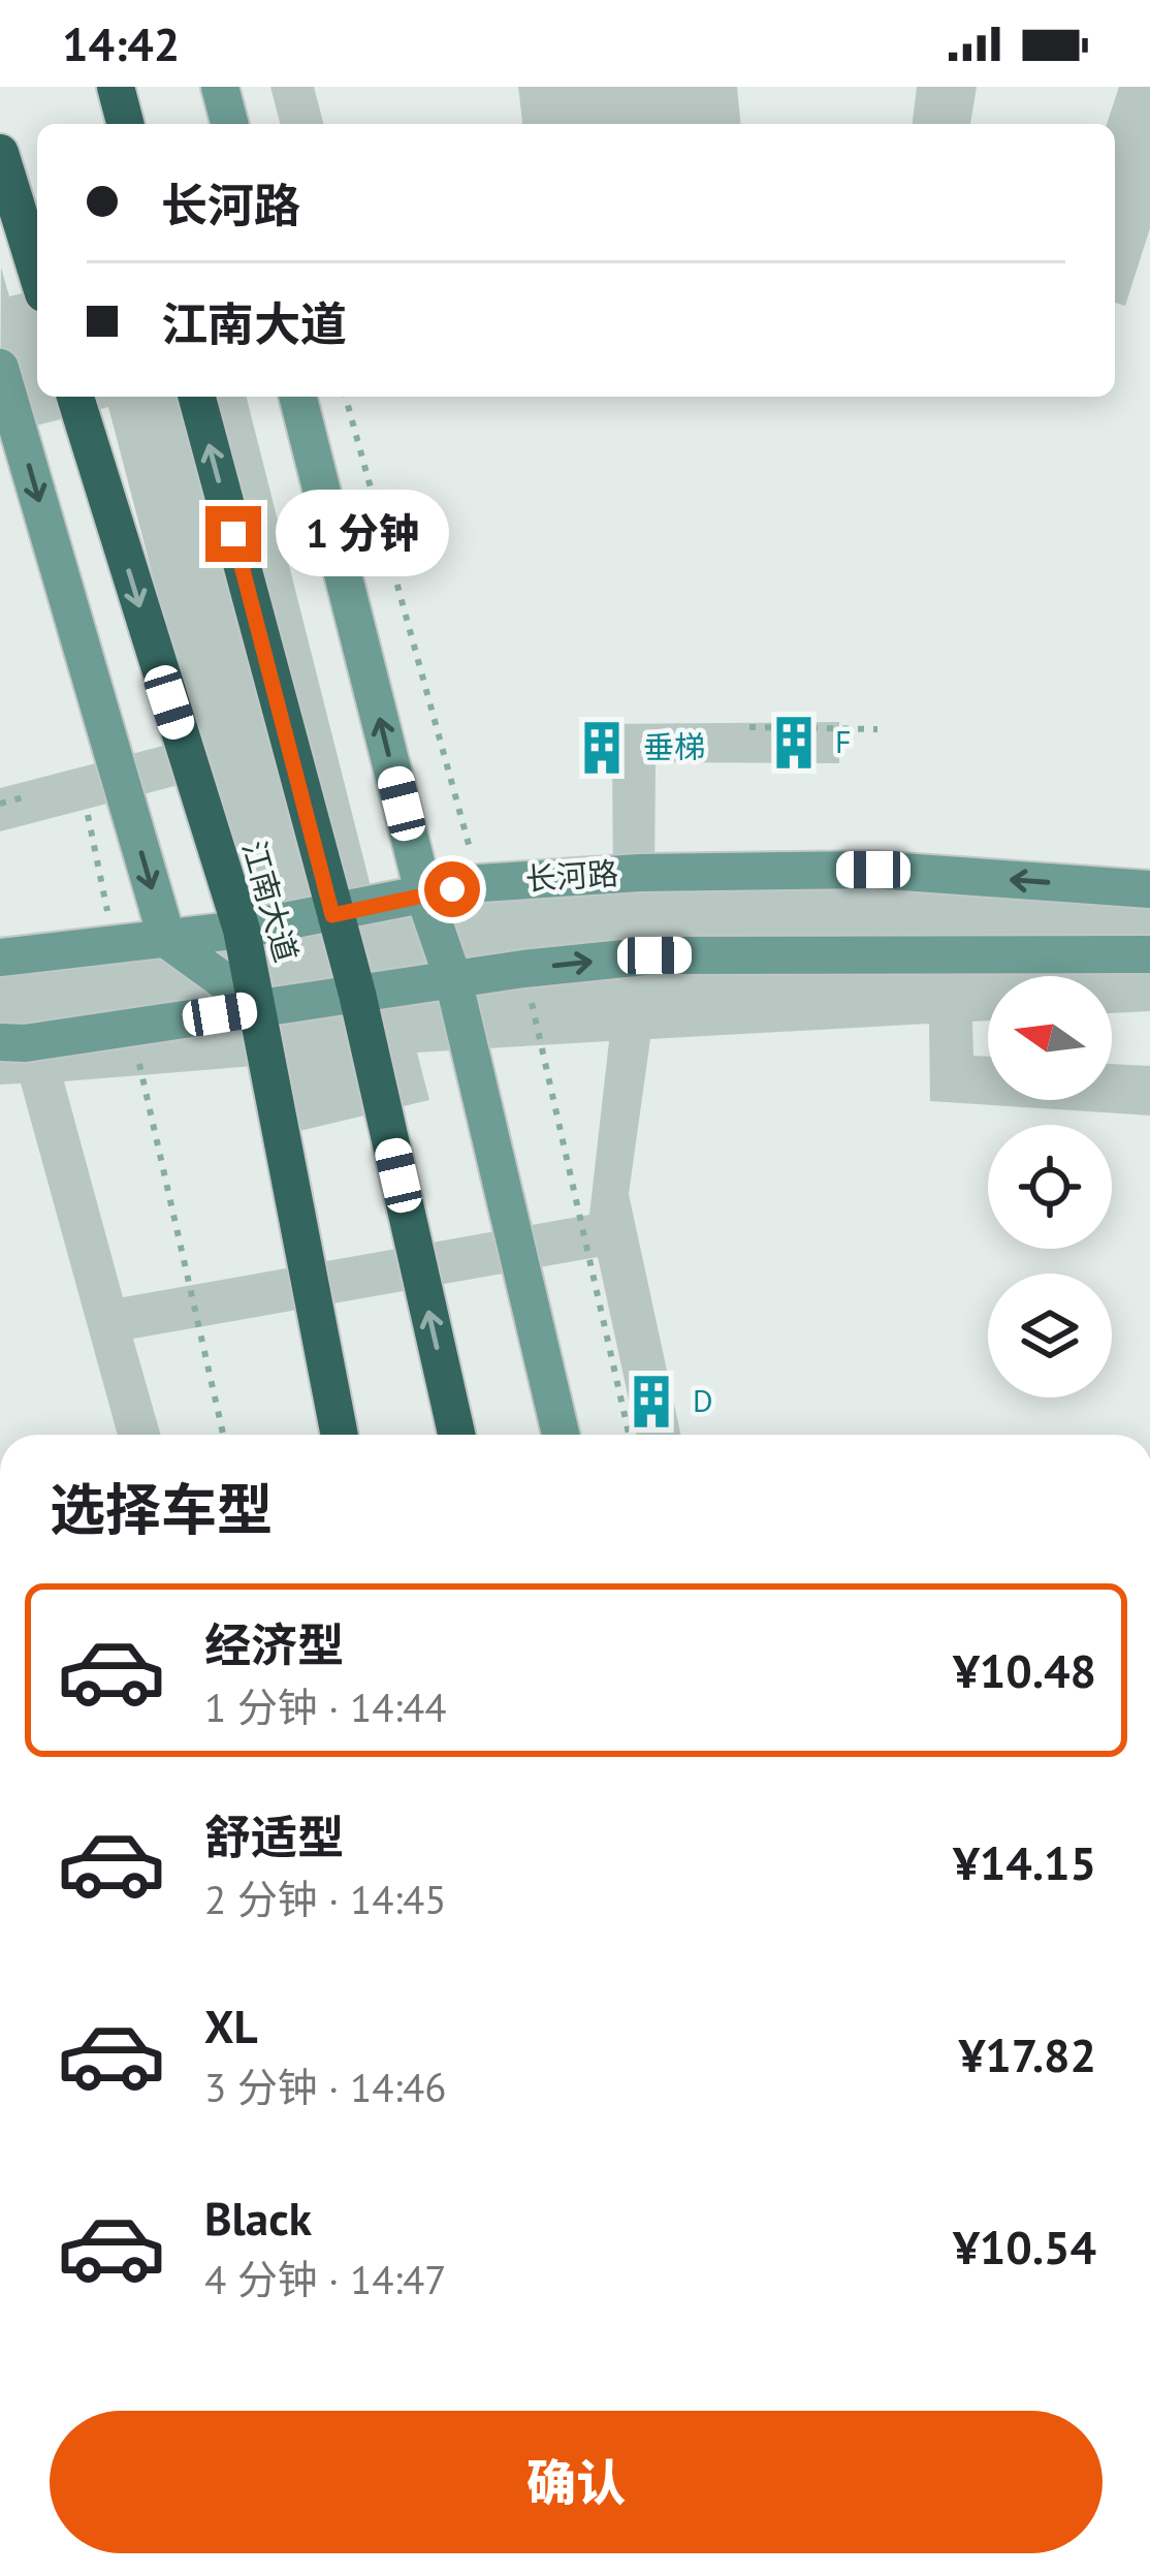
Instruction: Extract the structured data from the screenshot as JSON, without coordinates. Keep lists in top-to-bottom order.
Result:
{
  "streets": {
    "highway": ["江南大道"],
    "main road": ["长河路"]
  },
  "crossings": [
    ["长河路", "江南大道"]
  ],
  "places": {
    "building": ["F", "垂梯", "D"]
  },
  "north": "left",
  "page": {
    "status": "14:42",
    "banner": ["长河路", "江南大道"],
    "bubble": "1 分钟",
    "heading": "选择车型",
    "list": [
      {
        "name": "经济型",
        "note": "1 分钟 · 14:44",
        "value": "¥10.48"
      },
      {
        "name": "舒适型",
        "note": "2 分钟 · 14:45",
        "value": "¥14.15"
      },
      {
        "name": "XL",
        "note": "3 分钟 · 14:46",
        "value": "¥17.82"
      },
      {
        "name": "Black",
        "note": "4 分钟 · 14:47",
        "value": "¥10.54"
      }
    ],
    "buttons": "确认"
  }
}
